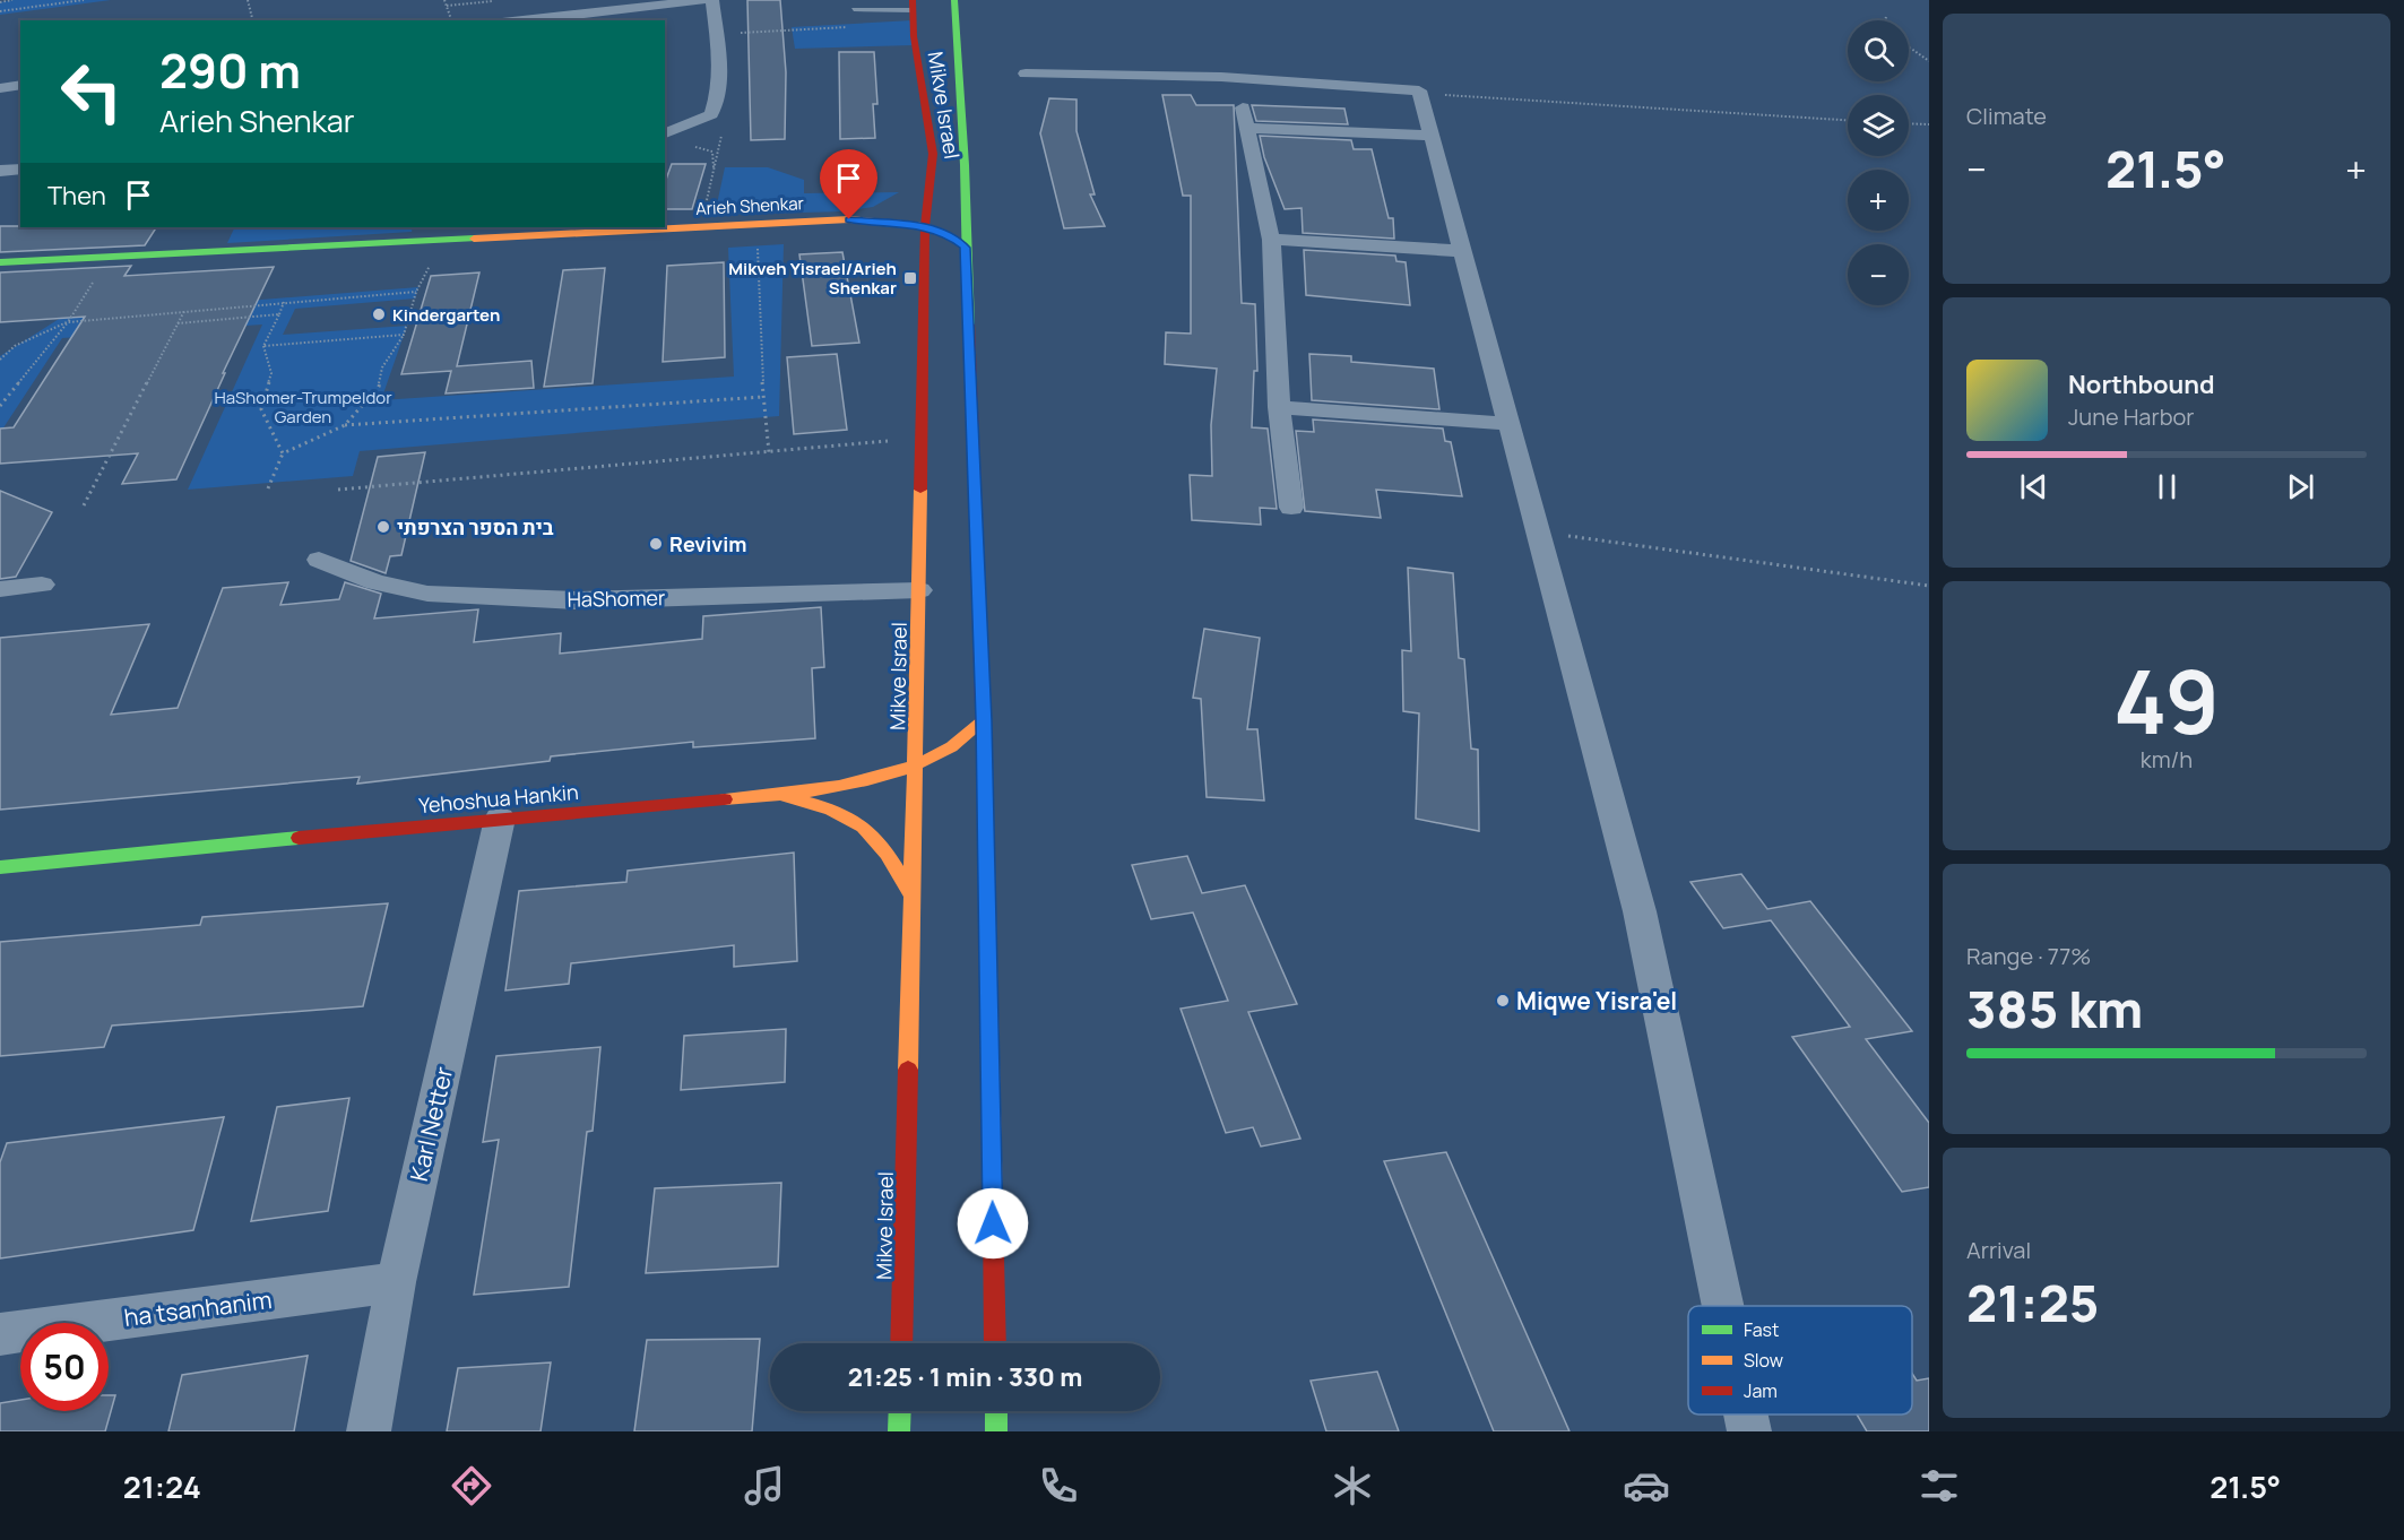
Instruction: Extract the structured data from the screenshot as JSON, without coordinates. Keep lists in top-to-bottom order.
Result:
{
  "streets": {
    "main road": ["Mikve Israel", "Arieh Shenkar", "Yehoshua Hankin"],
    "street": ["HaShomer", "Karl Netter", "ha tsanhanim"]
  },
  "crossings": [
    ["Mikve Israel", "Arieh Shenkar"],
    ["Mikve Israel", "HaShomer"],
    ["Mikve Israel", "Yehoshua Hankin"],
    ["Yehoshua Hankin", "Karl Netter"],
    ["Karl Netter", "ha tsanhanim"]
  ],
  "parks": ["HaShomer-Trumpeldor Garden"],
  "places": {
    "transit": ["Mikveh Yisrael/Arieh Shenkar"],
    "other": [
      "Kindergarten",
      "בית הספר הצרפתי",
      "Revivim",
      "Miqwe Yisra'el"
    ]
  },
  "legend": ["Fast", "Slow", "Jam"],
  "page": {
    "tile": [
      "Climate",
      ["49", "km/h"],
      ["Range · 77%", "385 km"],
      ["Arrival", "21:25"]
    ],
    "map_buttons": ["+", "−"],
    "turn": ["290 m", "Arieh Shenkar"],
    "heat": ["−", "21.5°", "+"],
    "then": "Then",
    "song": ["Northbound", "June Harbor"],
    "limit": "50",
    "trip": "21:25 · 1 min · 330 m",
    "tabs": ["21:24", "21.5°"]
  }
}
